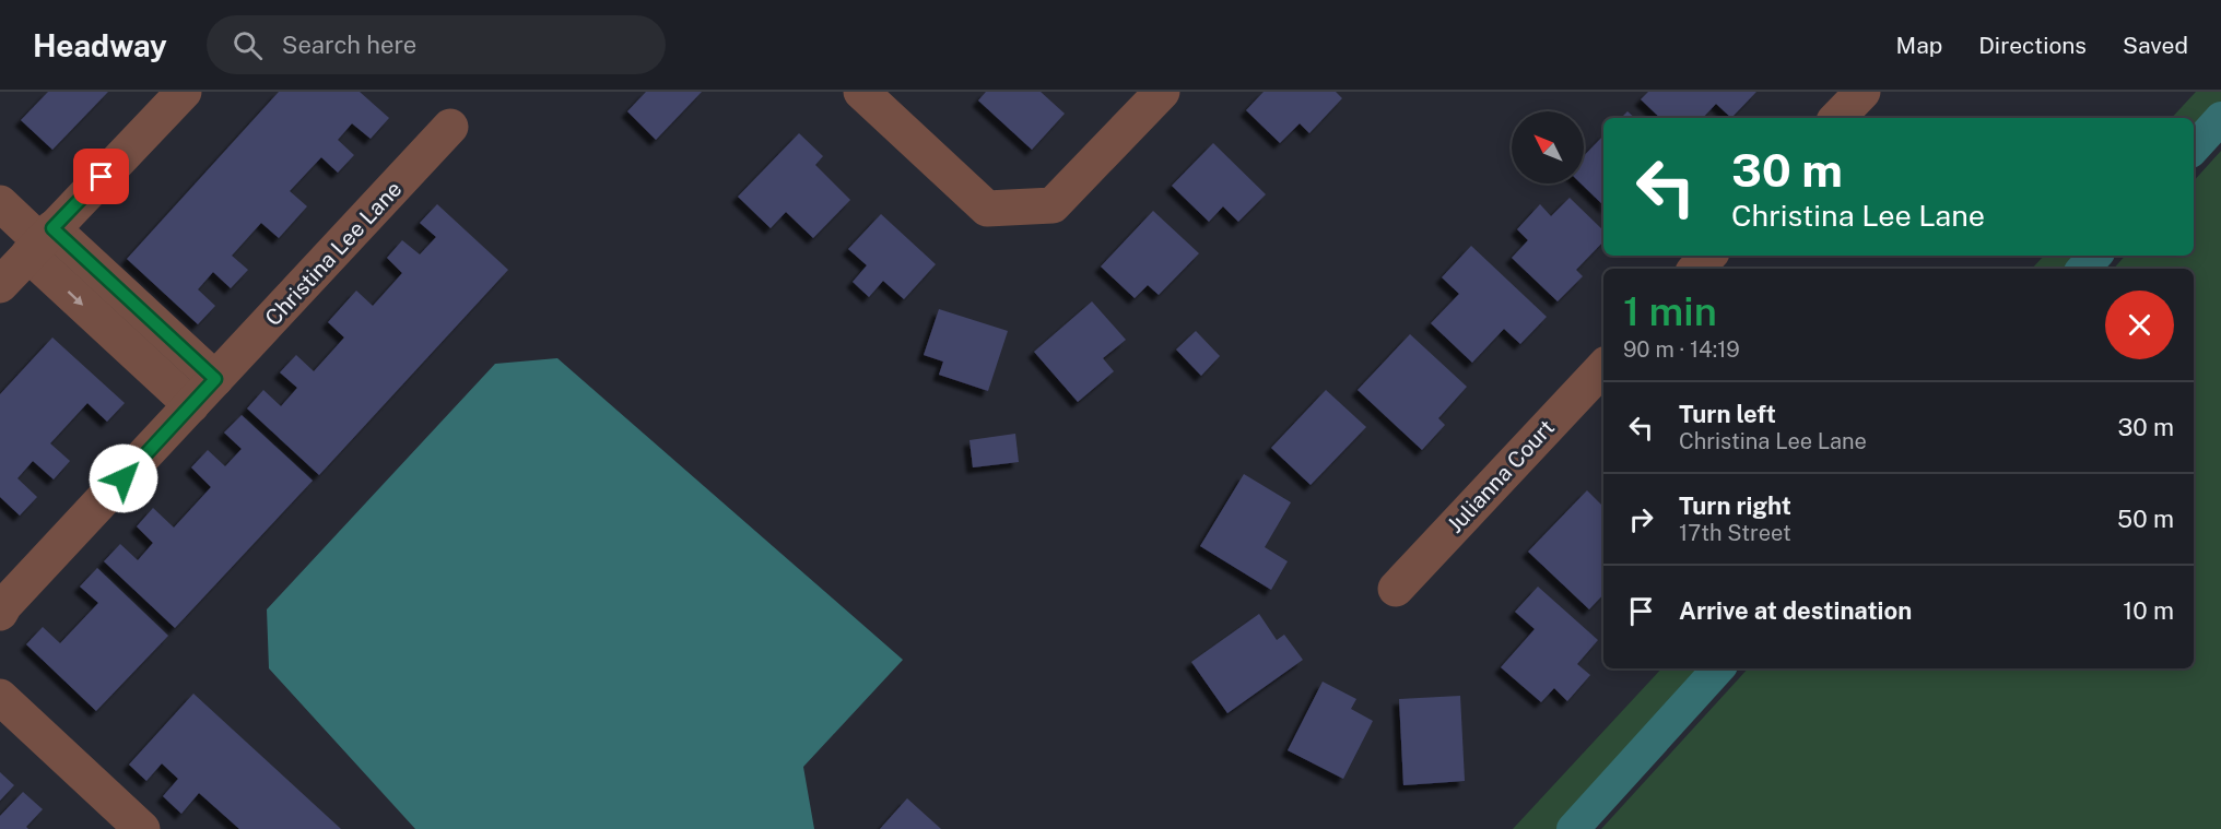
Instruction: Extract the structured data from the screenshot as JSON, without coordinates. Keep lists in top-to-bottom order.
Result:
{
  "streets": {
    "street": ["Christina Lee Lane", "Julianna Court"]
  },
  "north": "top left",
  "page": {
    "header": "Headway",
    "search": "Search here",
    "nav": ["Map", "Directions", "Saved"],
    "turn": ["30 m", "Christina Lee Lane"],
    "heading": ["1 min", "90 m · 14:19"],
    "list": [
      {
        "name": "Turn left",
        "note": "Christina Lee Lane",
        "value": "30 m"
      },
      {
        "name": "Turn right",
        "note": "17th Street",
        "value": "50 m"
      },
      {
        "name": "Arrive at destination",
        "value": "10 m"
      }
    ]
  }
}
